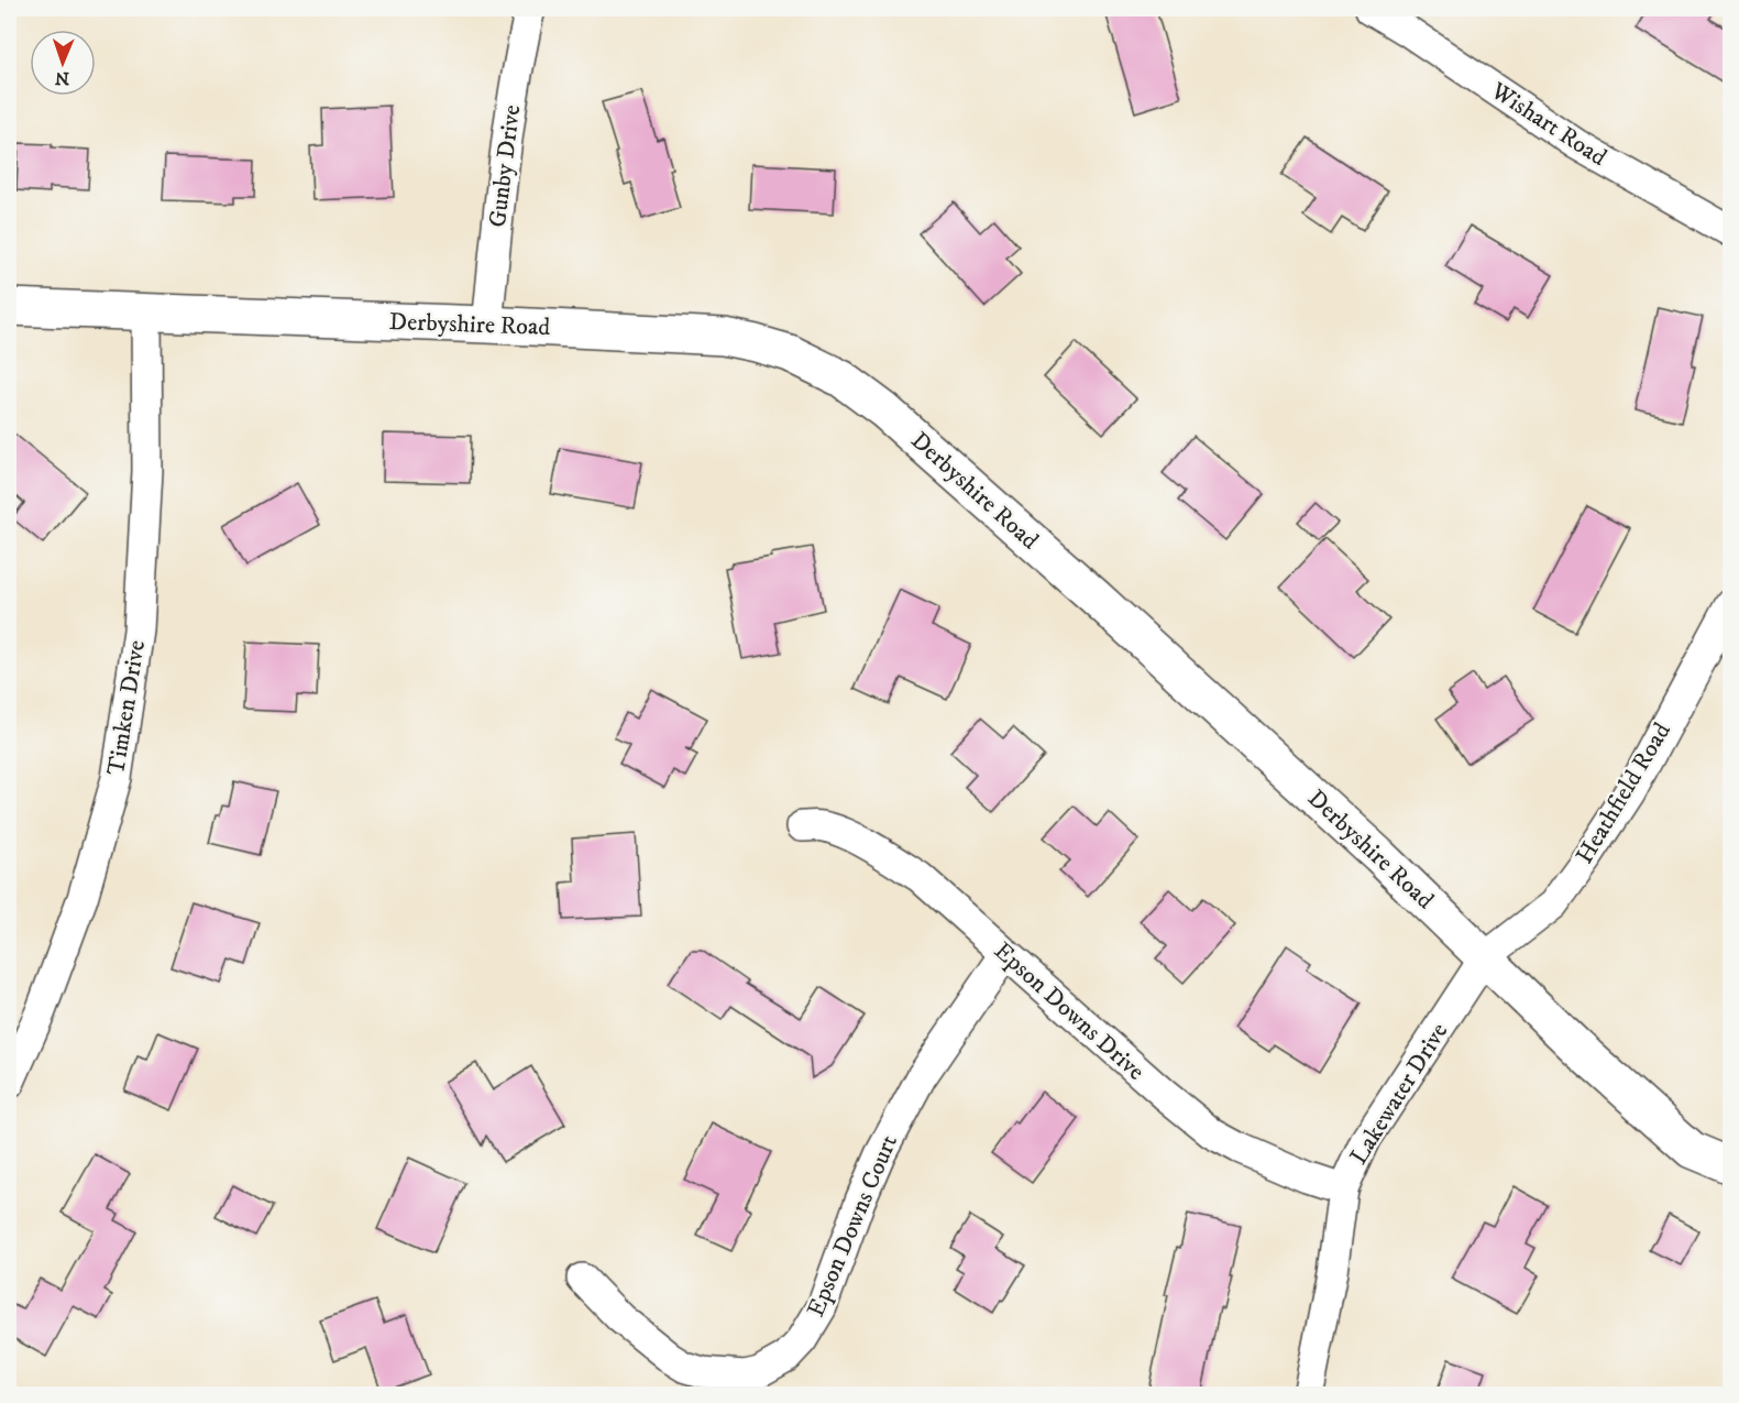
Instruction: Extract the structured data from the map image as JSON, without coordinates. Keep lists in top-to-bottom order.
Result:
{
  "streets": {
    "street": [
      "Wishart Road",
      "Gunby Drive",
      "Derbyshire Road",
      "Timken Drive",
      "Heathfield Road",
      "Epson Downs Drive",
      "Lakewater Drive",
      "Epson Downs Court"
    ]
  },
  "crossings": [
    ["Gunby Drive", "Derbyshire Road"],
    ["Derbyshire Road", "Timken Drive"],
    ["Derbyshire Road", "Heathfield Road"],
    ["Derbyshire Road", "Lakewater Drive"],
    ["Heathfield Road", "Lakewater Drive"],
    ["Epson Downs Drive", "Lakewater Drive"],
    ["Epson Downs Drive", "Epson Downs Court"]
  ],
  "north": "bottom"
}
